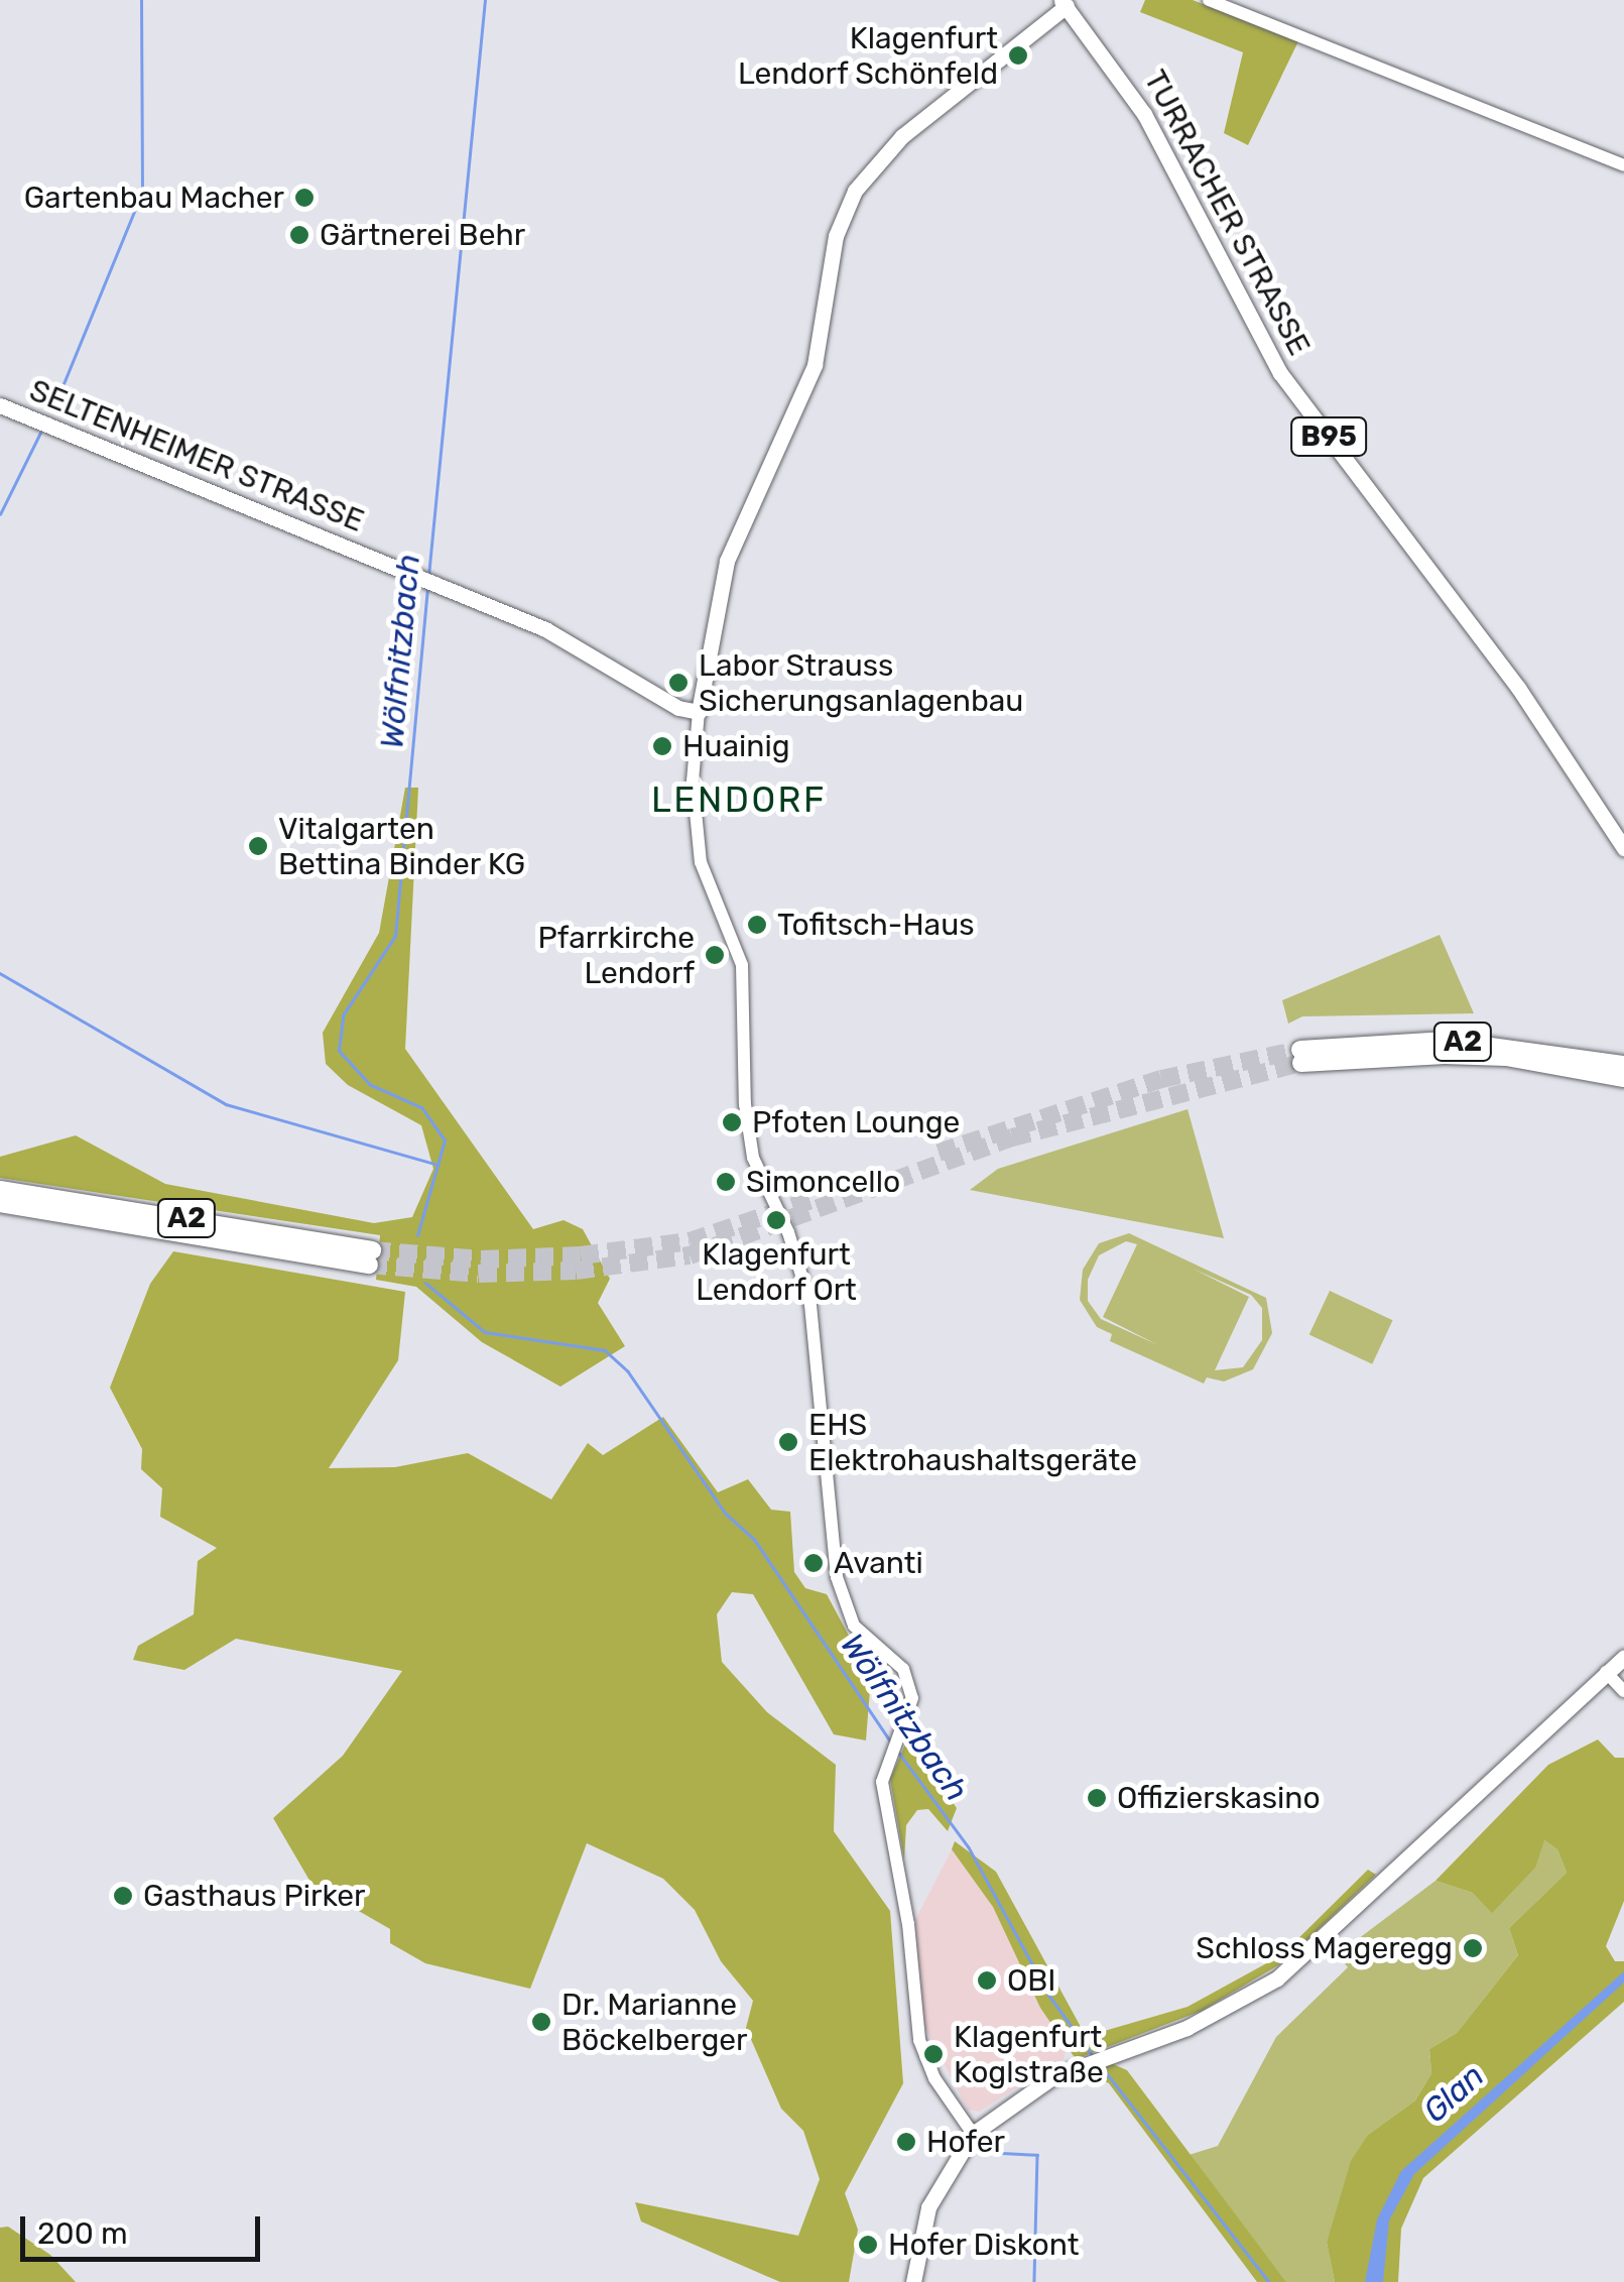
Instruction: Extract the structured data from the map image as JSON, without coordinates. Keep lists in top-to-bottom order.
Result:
{
  "streets": {
    "highway": ["A2"],
    "main road": ["TURRACHER STRASSE", "B95", "SELTENHEIMER STRASSE"]
  },
  "districts": ["LENDORF"],
  "water": ["Wölfnitzbach", "Glan"],
  "places": [
    "Klagenfurt Lendorf Schönfeld",
    "Gartenbau Macher",
    "Gärtnerei Behr",
    "Labor Strauss Sicherungsanlagenbau",
    "Huainig",
    "Vitalgarten Bettina Binder KG",
    "Tofitsch-Haus",
    "Pfarrkirche Lendorf",
    "Pfoten Lounge",
    "Simoncello",
    "Klagenfurt Lendorf Ort",
    "EHS Elektrohaushaltsgeräte",
    "Avanti",
    "Offizierskasino",
    "Gasthaus Pirker",
    "Schloss Mageregg",
    "OBI",
    "Dr. Marianne Böckelberger",
    "Klagenfurt Koglstraße",
    "Hofer",
    "Hofer Diskont"
  ],
  "scale_bar": "200 m"
}
